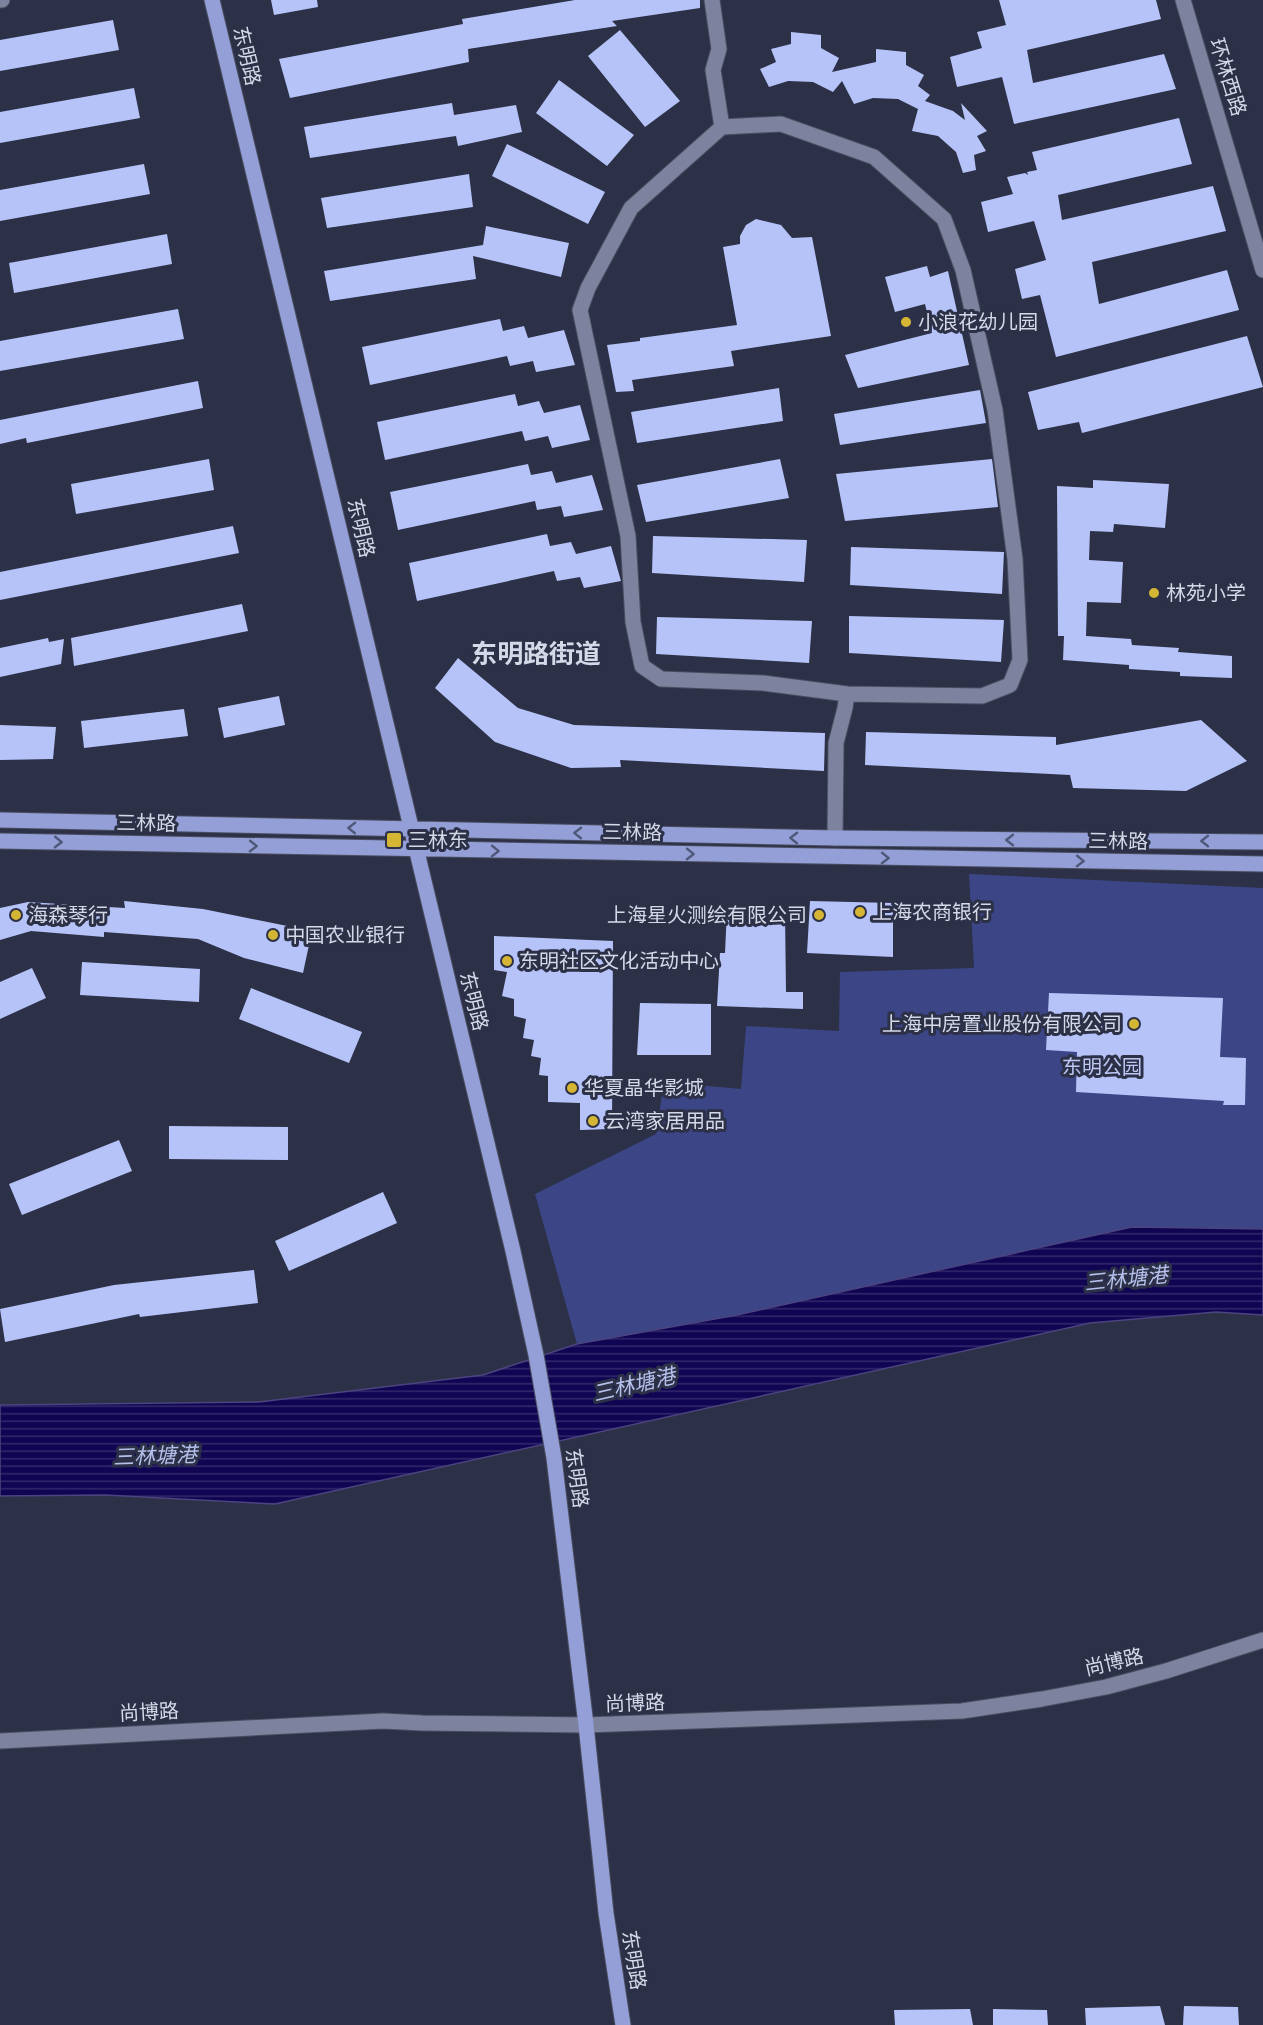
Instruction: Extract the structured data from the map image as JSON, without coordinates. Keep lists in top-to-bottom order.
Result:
{
  "streets": {
    "main road": ["东明路", "三林路"],
    "street": ["环林西路", "尚博路"]
  },
  "crossings": [
    ["东明路", "三林路"],
    ["东明路", "尚博路"]
  ],
  "districts": ["东明路街道"],
  "water": ["三林塘港"],
  "parks": ["东明公园"],
  "places": {
    "other": [
      "小浪花幼儿园",
      "林苑小学",
      "上海农商银行",
      "海森琴行",
      "上海星火测绘有限公司",
      "中国农业银行",
      "东明社区文化活动中心",
      "上海中房置业股份有限公司",
      "华夏晶华影城",
      "云湾家居用品"
    ],
    "transit": ["三林东"]
  }
}
